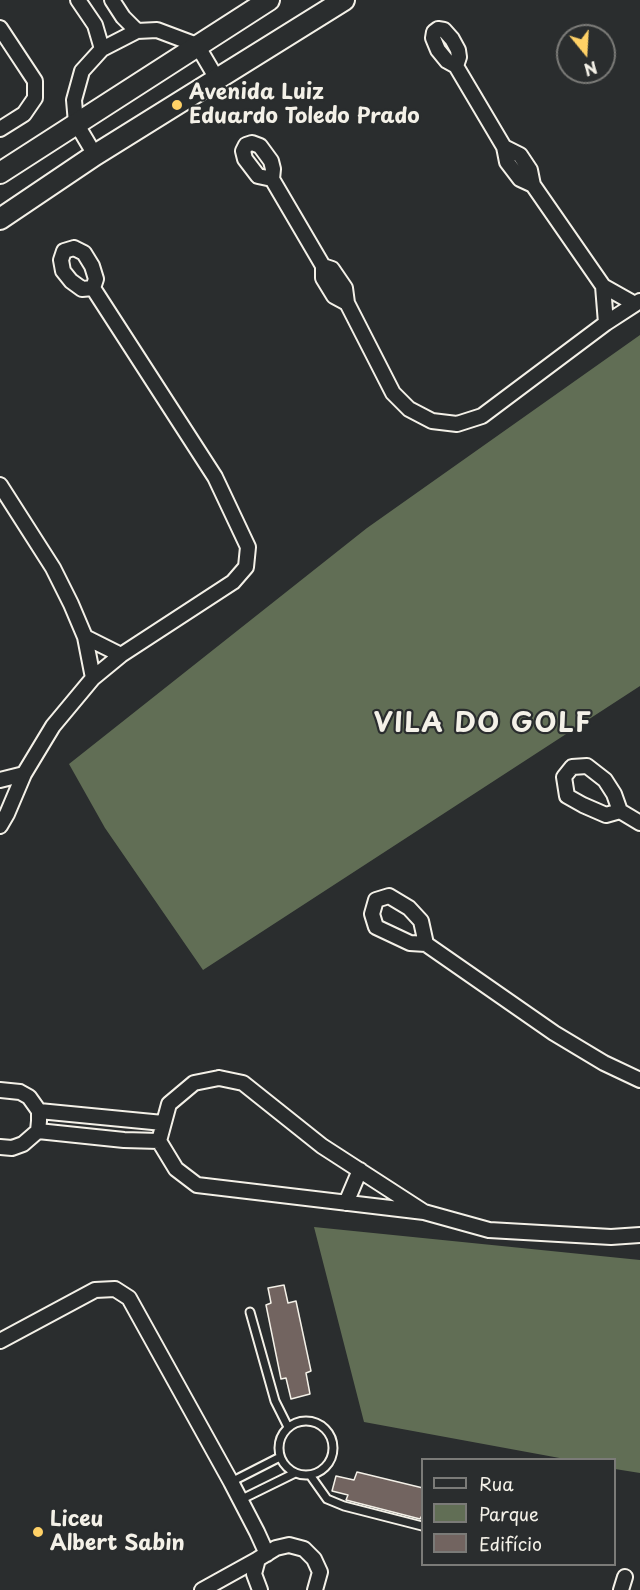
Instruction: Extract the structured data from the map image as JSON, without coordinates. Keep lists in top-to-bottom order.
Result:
{
  "districts": ["VILA DO GOLF"],
  "places": ["Avenida Luiz Eduardo Toledo Prado", "Liceu Albert Sabin"],
  "legend": ["Rua", "Parque", "Edifício"],
  "north": "bottom"
}
